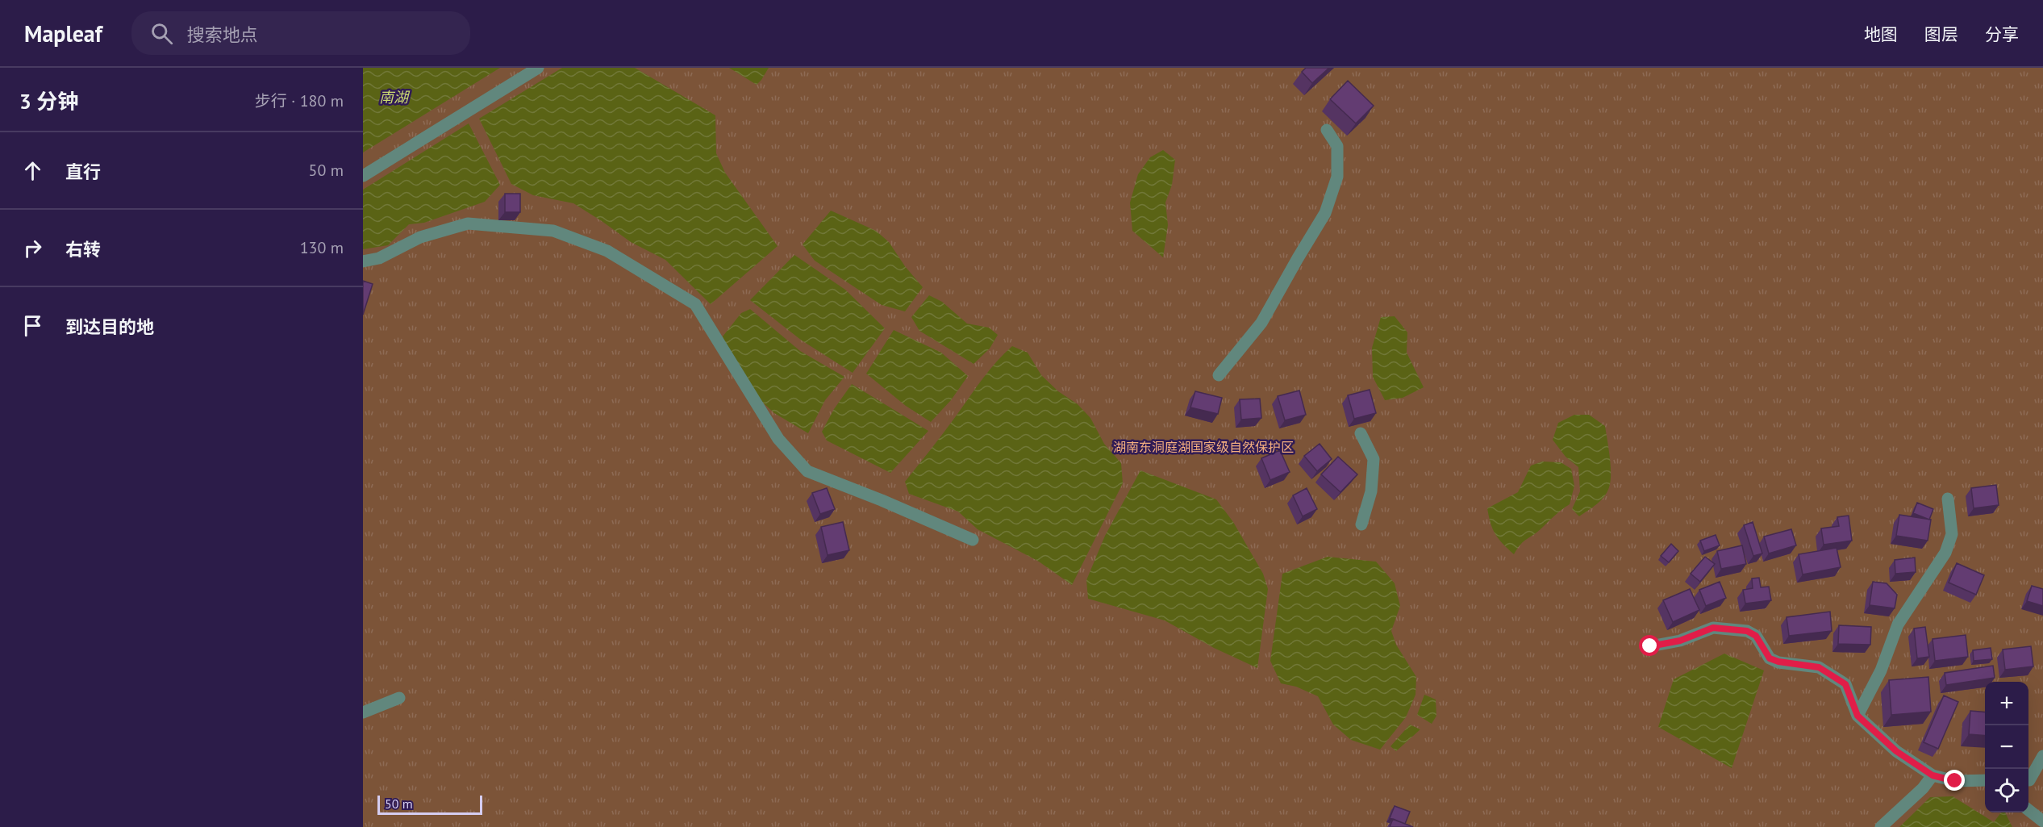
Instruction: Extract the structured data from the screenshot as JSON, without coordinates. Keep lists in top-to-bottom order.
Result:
{
  "water": ["南湖"],
  "parks": ["湖南东洞庭湖国家级自然保护区"],
  "scale_bar": "50 m",
  "page": {
    "header": "Mapleaf",
    "search": "搜索地点",
    "nav": ["地图", "图层", "分享"],
    "heading": ["3 分钟", "步行 · 180 m"],
    "list": [
      ["直行", "50 m"],
      ["右转", "130 m"],
      "到达目的地"
    ],
    "map_buttons": ["+", "−"],
    "scale": "50 m"
  }
}
